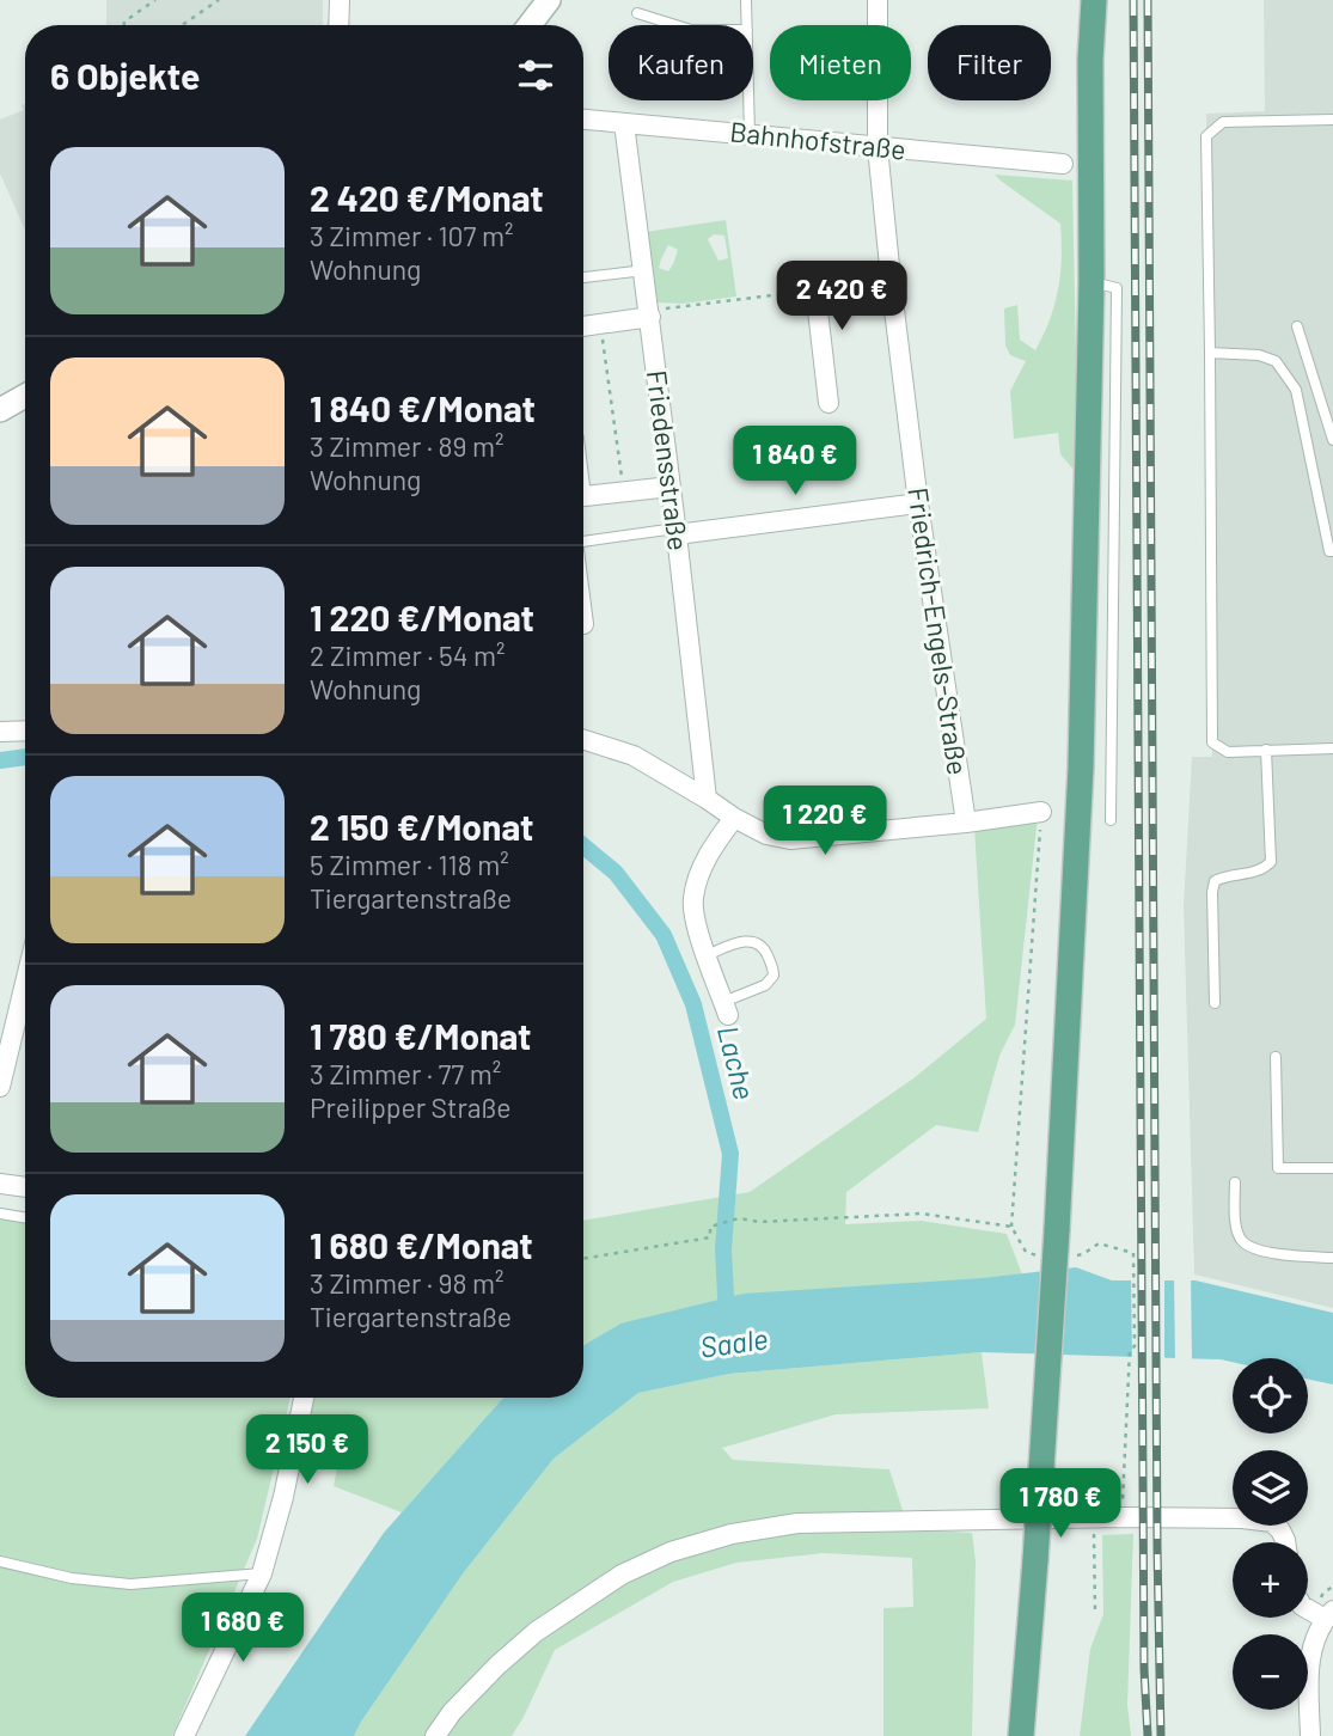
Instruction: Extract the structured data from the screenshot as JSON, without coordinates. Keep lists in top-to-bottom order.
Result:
{
  "streets": {
    "street": ["Bahnhofstraße", "Friedensstraße", "Friedrich-Engels-Straße"]
  },
  "crossings": [
    ["Bahnhofstraße", "Friedensstraße"],
    ["Bahnhofstraße", "Friedrich-Engels-Straße"]
  ],
  "water": ["Lache", "Saale"],
  "page": {
    "chip": ["Kaufen", "Mieten", "Filter"],
    "heading": "6 Objekte",
    "list": [
      {
        "name": "2 420 €/Monat",
        "note": "3 Zimmer · 107 m² · Wohnung"
      },
      {
        "name": "1 840 €/Monat",
        "note": "3 Zimmer · 89 m² · Wohnung"
      },
      {
        "name": "1 220 €/Monat",
        "note": "2 Zimmer · 54 m² · Wohnung"
      },
      {
        "name": "2 150 €/Monat",
        "note": "5 Zimmer · 118 m² · Tiergartenstraße"
      },
      {
        "name": "1 780 €/Monat",
        "note": "3 Zimmer · 77 m² · Preilipper Straße"
      },
      {
        "name": "1 680 €/Monat",
        "note": "3 Zimmer · 98 m² · Tiergartenstraße"
      }
    ],
    "price": [
      "2 420 €",
      "1 840 €",
      "1 220 €",
      "2 150 €",
      "1 780 €",
      "1 680 €"
    ],
    "map_buttons": ["+", "−"]
  }
}
